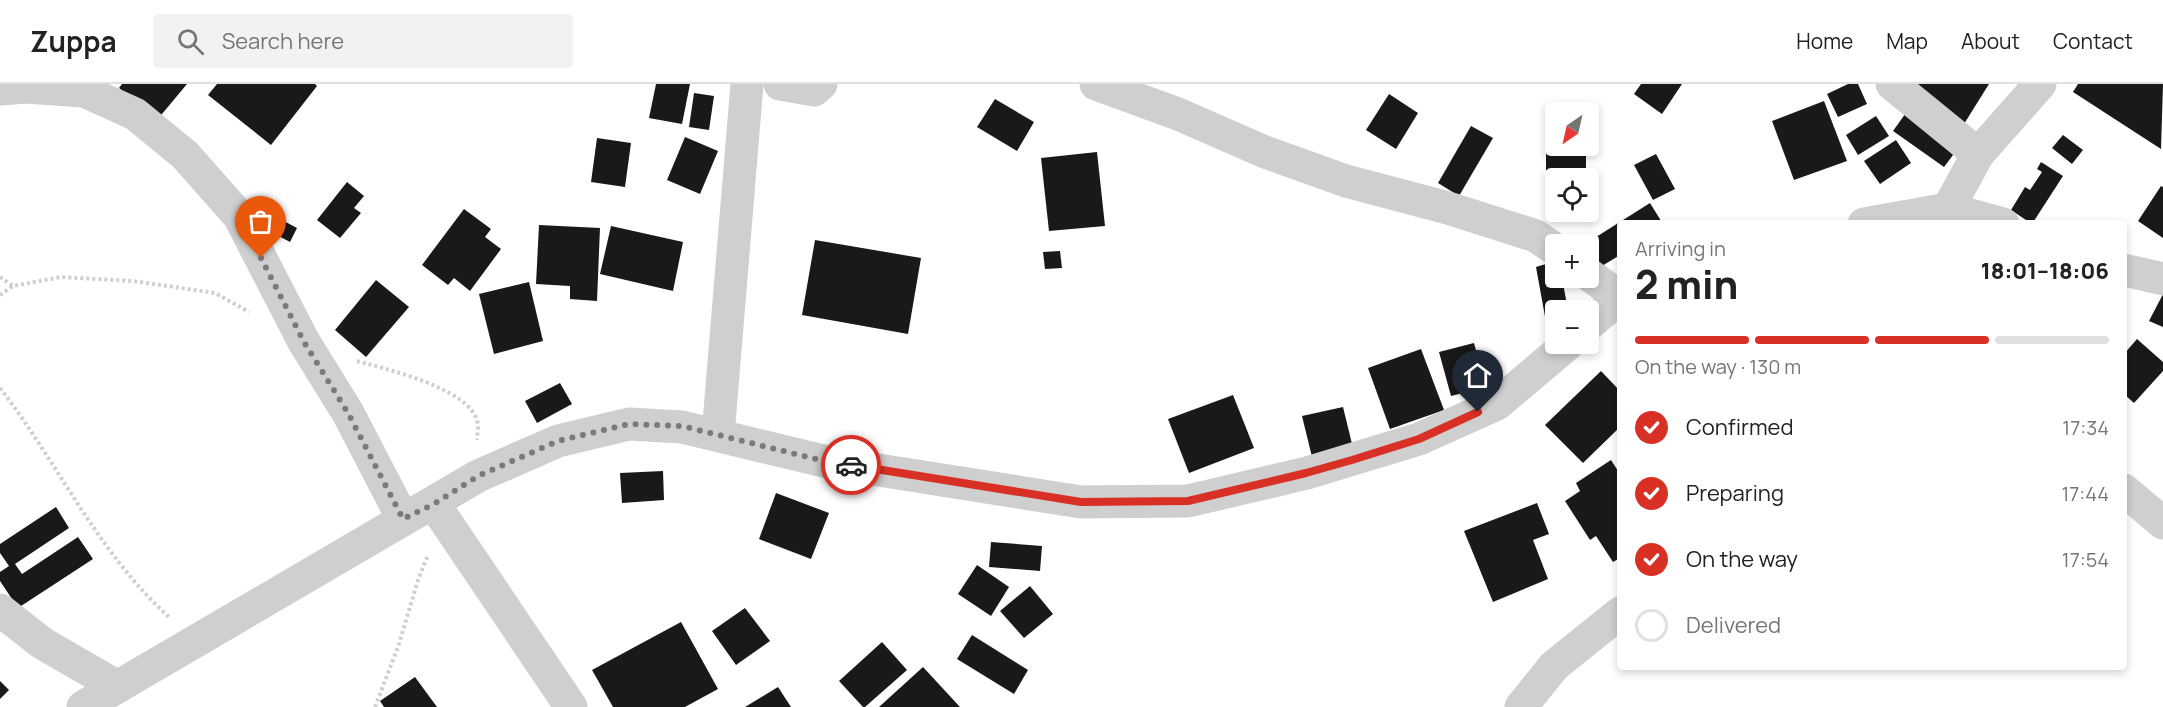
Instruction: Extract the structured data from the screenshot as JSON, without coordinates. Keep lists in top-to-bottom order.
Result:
{
  "north": "bottom left",
  "page": {
    "header": "Zuppa",
    "search": "Search here",
    "nav": [
      "Home",
      "Map",
      "About",
      "Contact"
    ],
    "map_buttons": ["+", "−"],
    "heading": ["2 min", "Arriving in", "18:01–18:06"],
    "bar": "On the way · 130 m",
    "list": [
      ["Confirmed", "17:34"],
      ["Preparing", "17:44"],
      ["On the way", "17:54"],
      "Delivered"
    ]
  }
}
